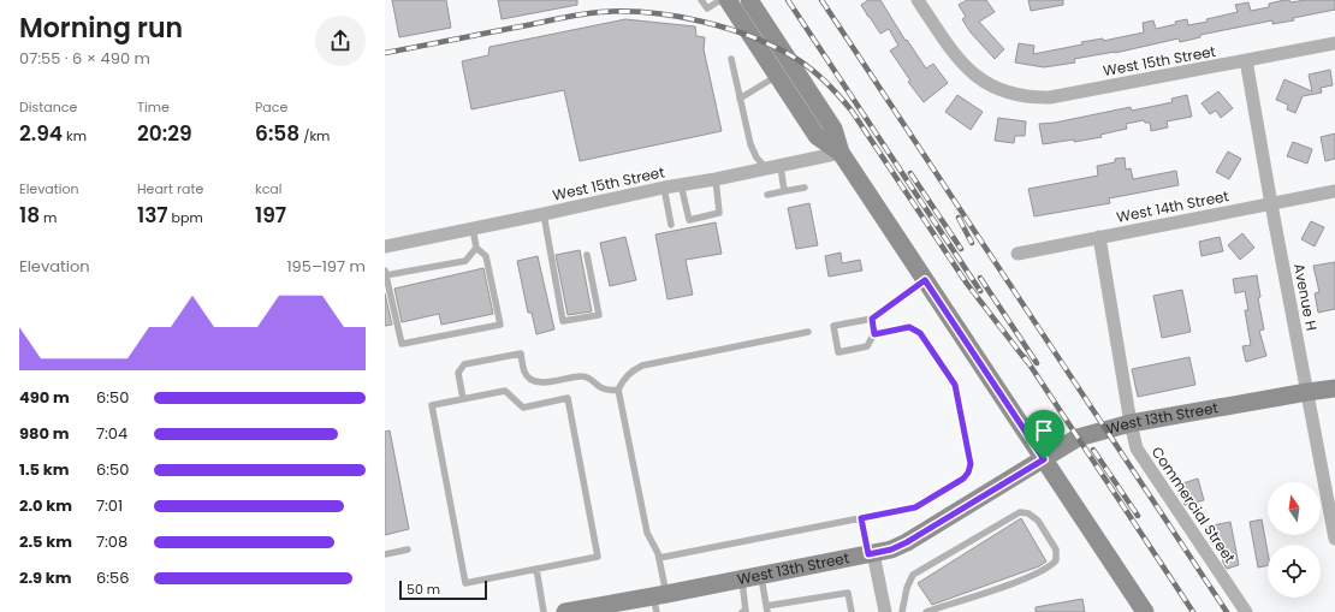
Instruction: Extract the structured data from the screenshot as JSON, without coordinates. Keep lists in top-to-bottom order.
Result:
{
  "streets": {
    "main road": ["West 13th Street"],
    "street": [
      "West 15th Street",
      "West 14th Street",
      "Avenue H",
      "Commercial Street"
    ]
  },
  "crossings": [
    ["West 15th Street", "Avenue H"],
    ["West 14th Street", "Avenue H"],
    ["West 14th Street", "Commercial Street"],
    ["Avenue H", "West 13th Street"],
    ["West 13th Street", "Commercial Street"]
  ],
  "scale_bar": "50 m",
  "north": "top",
  "page": {
    "heading": ["Morning run", "07:55 · 6 × 490 m"],
    "stats": [
      ["Distance", "2.94 km"],
      ["Time", "20:29"],
      ["Pace", "6:58 /km"],
      ["Elevation", "18 m"],
      ["Heart rate", "137 bpm"],
      ["kcal", "197"]
    ],
    "chart": ["Elevation", "195–197 m"],
    "list": [
      {
        "name": "490 m",
        "note": "6:50"
      },
      {
        "name": "980 m",
        "note": "7:04"
      },
      {
        "name": "1.5 km",
        "note": "6:50"
      },
      {
        "name": "2.0 km",
        "note": "7:01"
      },
      {
        "name": "2.5 km",
        "note": "7:08"
      },
      {
        "name": "2.9 km",
        "note": "6:56"
      }
    ],
    "scale": "50 m"
  }
}
